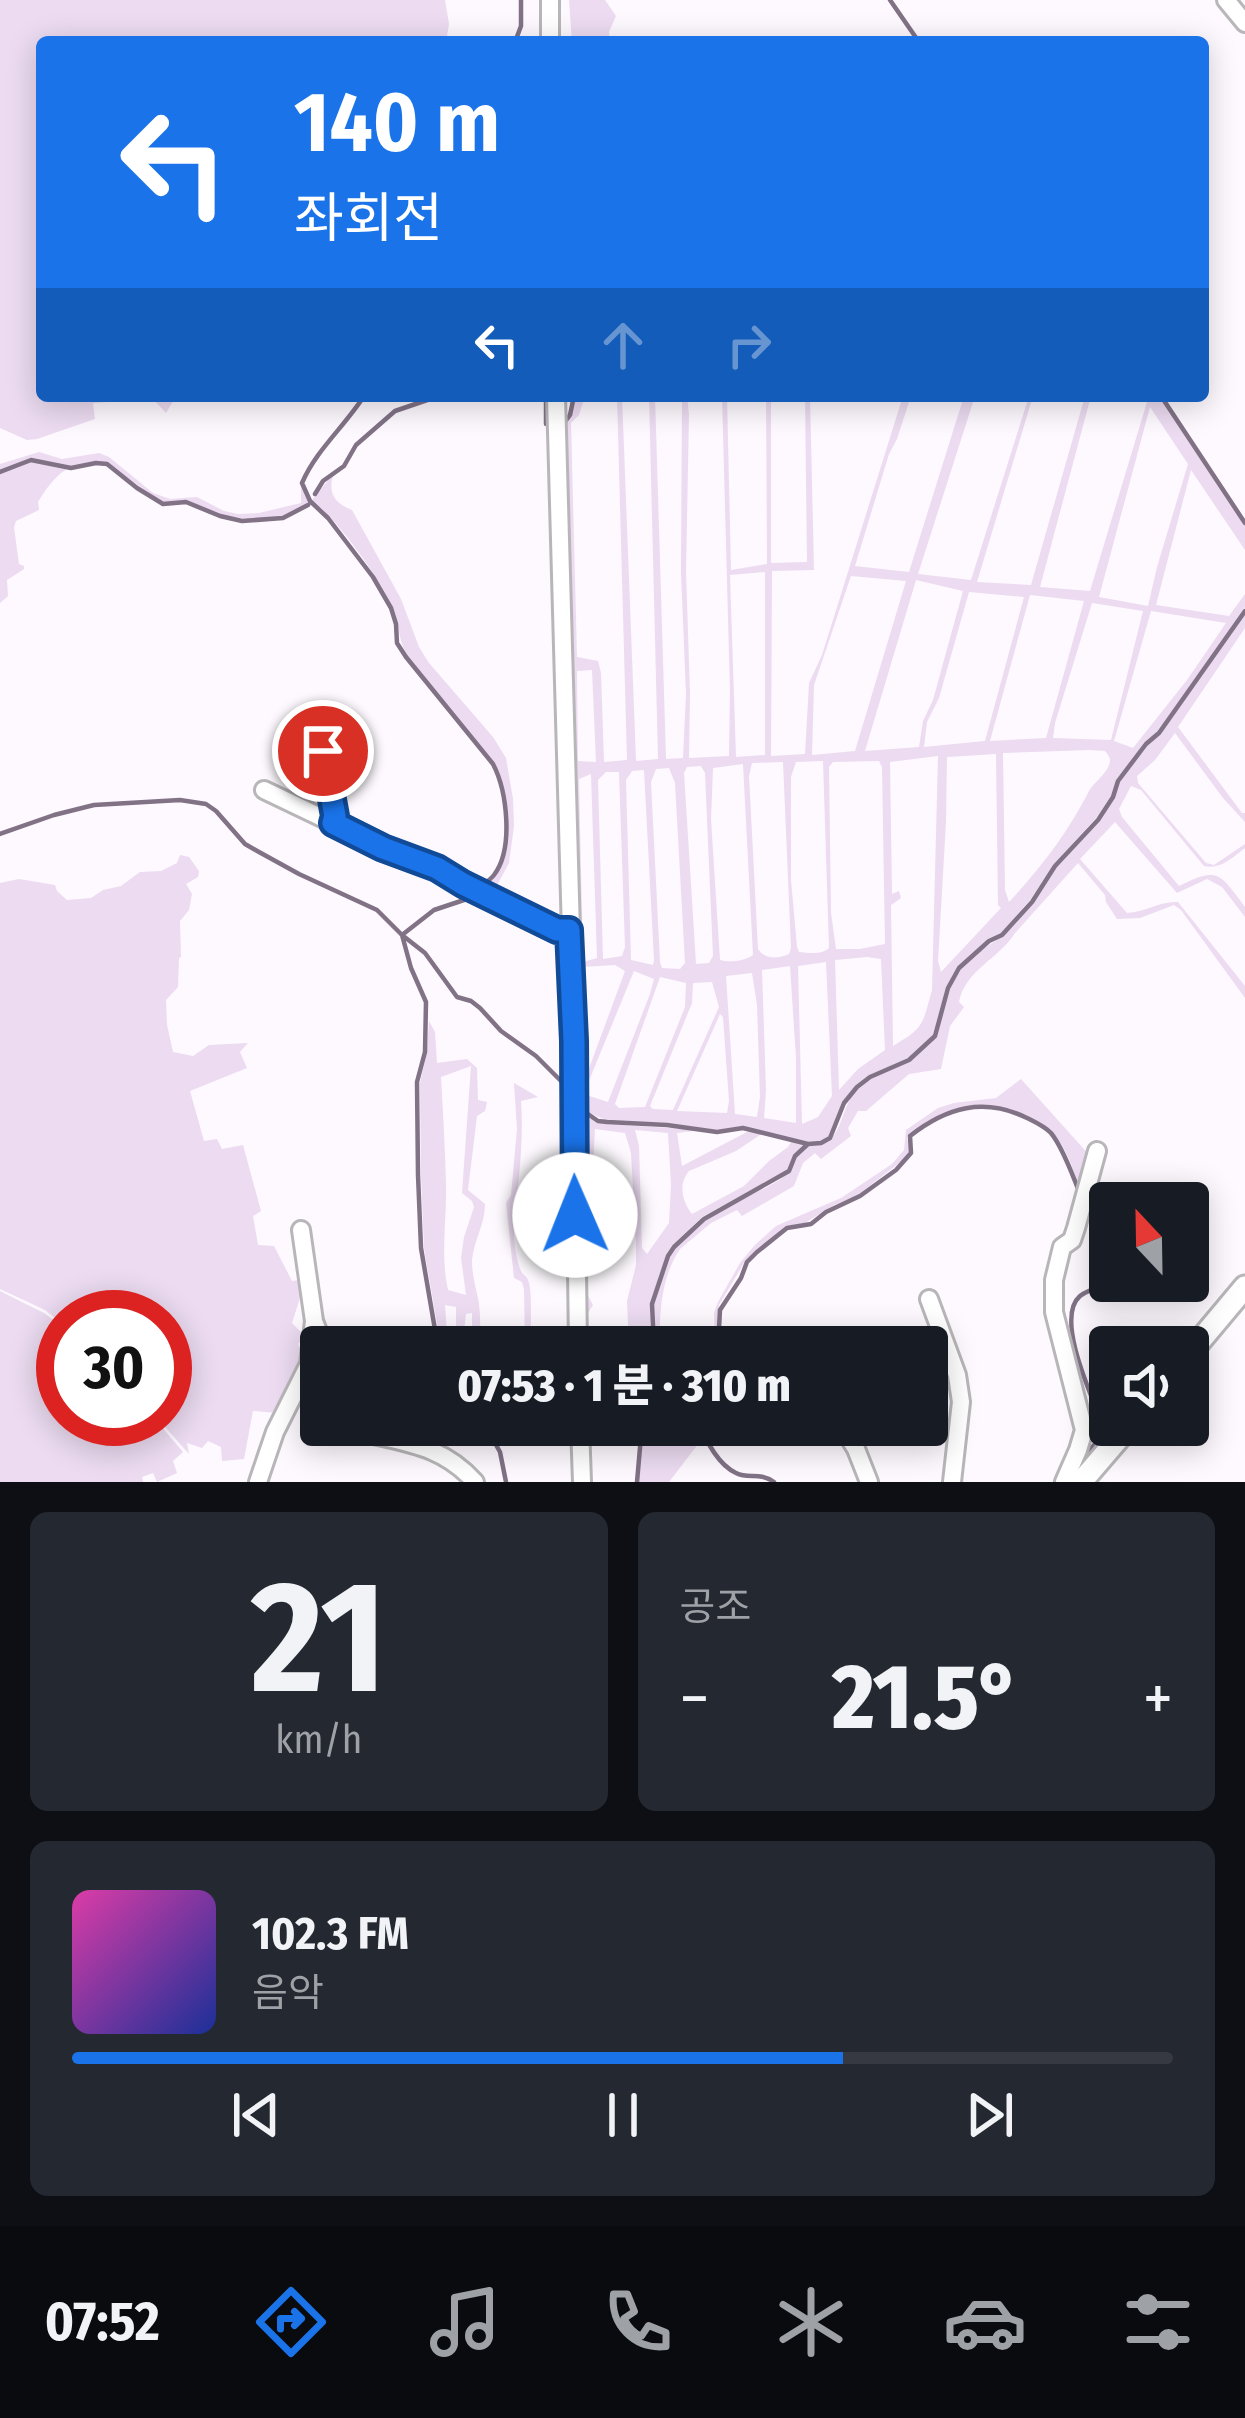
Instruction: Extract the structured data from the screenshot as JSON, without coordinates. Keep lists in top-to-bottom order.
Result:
{
  "north": "top",
  "page": {
    "turn": ["140 m", "좌회전"],
    "limit": "30",
    "trip": "07:53 · 1 분 · 310 m",
    "tile": [
      ["21", "km/h"],
      "공조"
    ],
    "heat": ["−", "21.5°", "+"],
    "song": ["102.3 FM", "음악"],
    "tabs": "07:52"
  }
}
